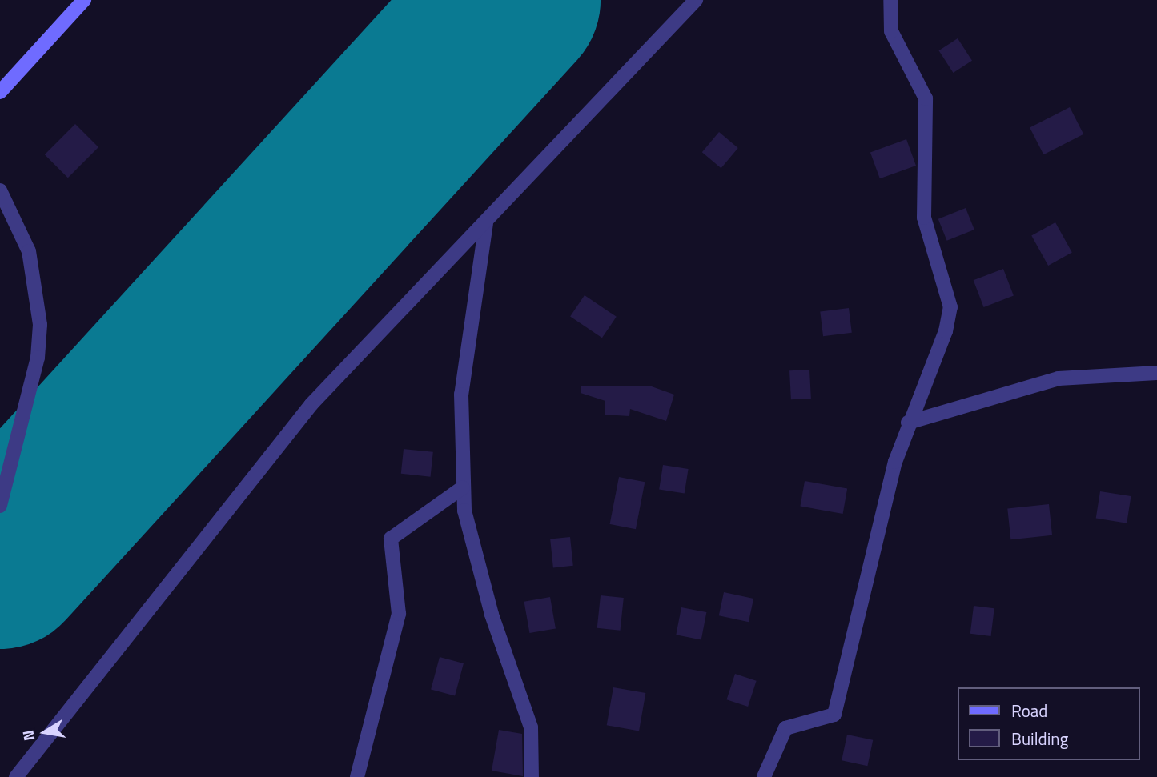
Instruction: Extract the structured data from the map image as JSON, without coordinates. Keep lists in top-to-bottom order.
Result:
{
  "legend": ["Road", "Building"],
  "north": "left"
}
